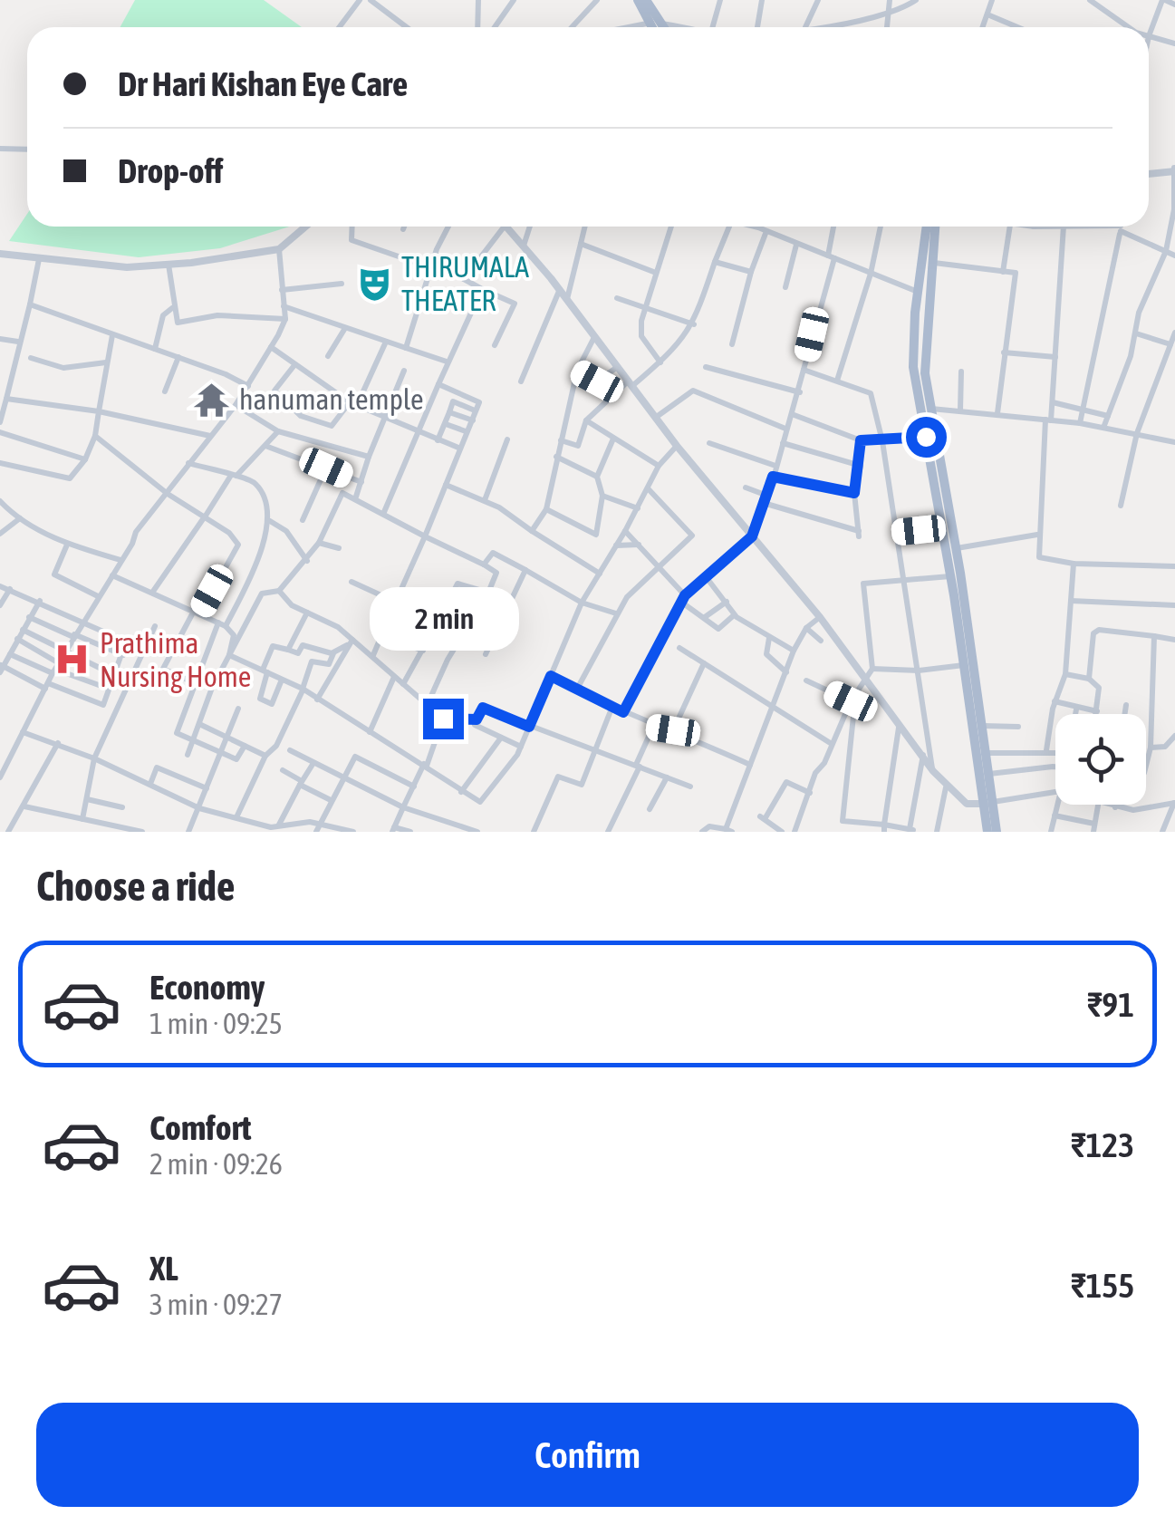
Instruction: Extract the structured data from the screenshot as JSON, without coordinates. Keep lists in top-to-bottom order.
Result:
{
  "places": {
    "theatre": ["THIRUMALA THEATER"],
    "temple": ["hanuman temple"],
    "hospital": ["Prathima Nursing Home"]
  },
  "page": {
    "banner": ["Dr Hari Kishan Eye Care", "Drop-off"],
    "bubble": "2 min",
    "heading": "Choose a ride",
    "list": [
      {
        "name": "Economy",
        "note": "1 min · 09:25",
        "value": "₹91"
      },
      {
        "name": "Comfort",
        "note": "2 min · 09:26",
        "value": "₹123"
      },
      {
        "name": "XL",
        "note": "3 min · 09:27",
        "value": "₹155"
      }
    ],
    "buttons": "Confirm"
  }
}
